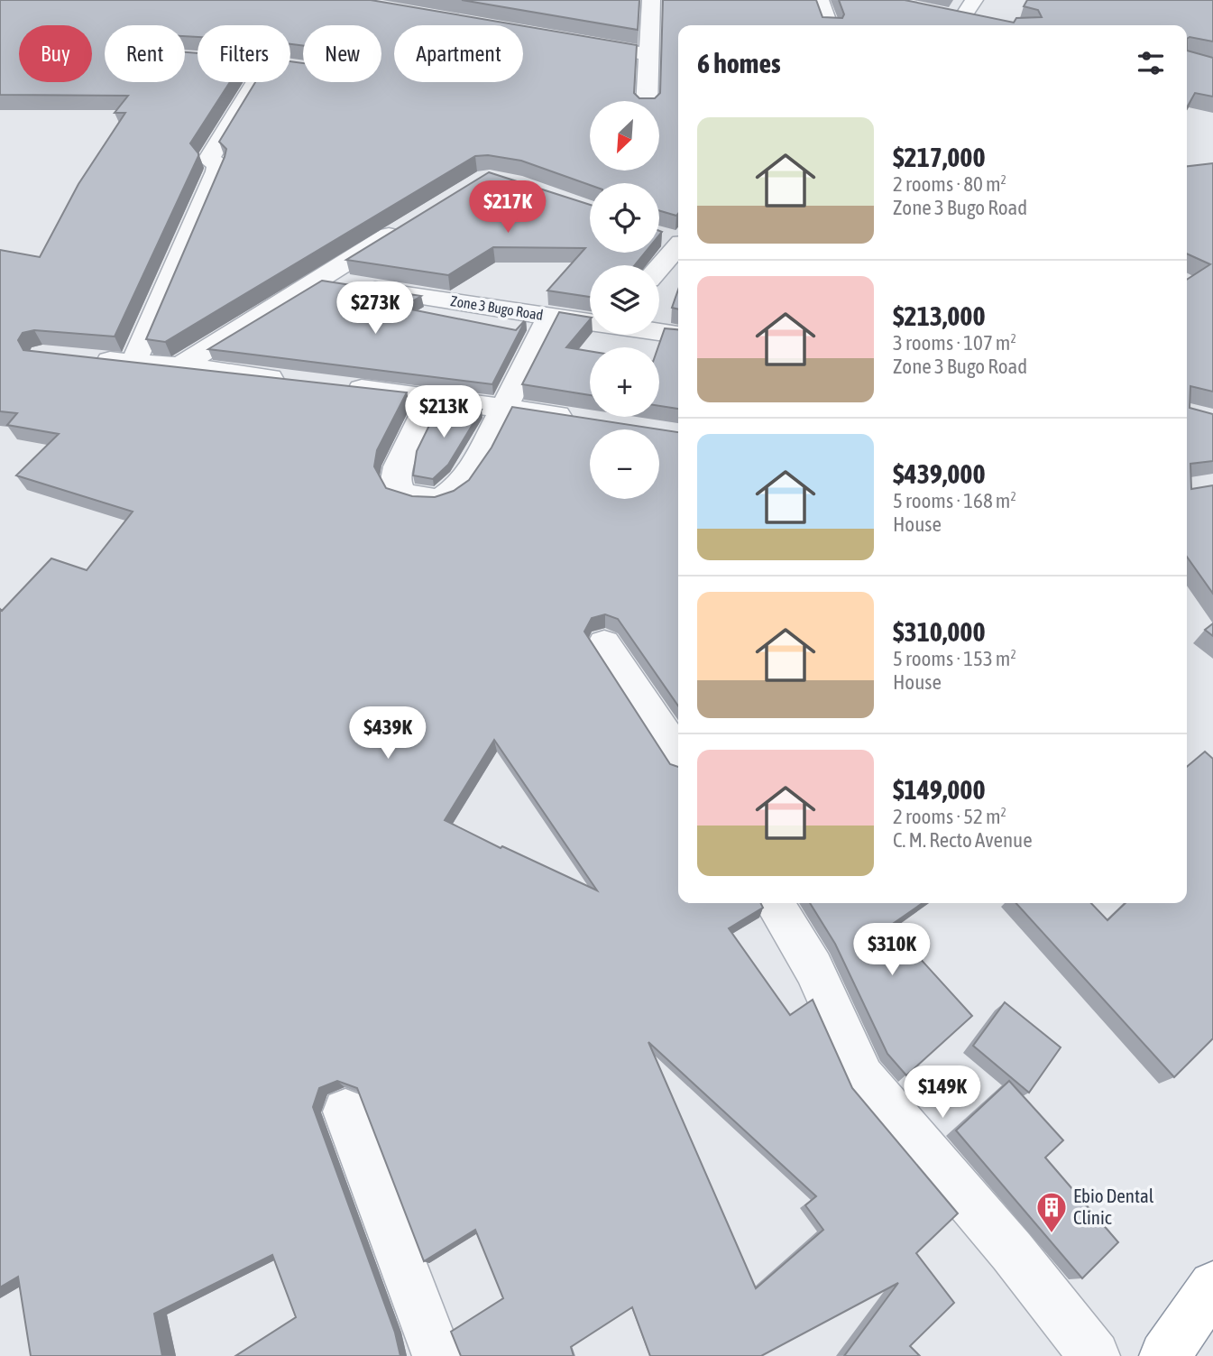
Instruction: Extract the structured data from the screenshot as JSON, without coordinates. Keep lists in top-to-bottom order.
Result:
{
  "streets": {
    "street": ["Zone 3 Bugo Road"]
  },
  "places": {
    "building": ["Ebio Dental Clinic"]
  },
  "north": "bottom left",
  "page": {
    "chip": [
      "Buy",
      "Rent",
      "Filters",
      "New",
      "Apartment"
    ],
    "heading": "6 homes",
    "map_buttons": ["+", "−"],
    "list": [
      {
        "name": "$217,000",
        "note": "2 rooms · 80 m² · Zone 3 Bugo Road"
      },
      {
        "name": "$213,000",
        "note": "3 rooms · 107 m² · Zone 3 Bugo Road"
      },
      {
        "name": "$439,000",
        "note": "5 rooms · 168 m² · House"
      },
      {
        "name": "$310,000",
        "note": "5 rooms · 153 m² · House"
      },
      {
        "name": "$149,000",
        "note": "2 rooms · 52 m² · C. M. Recto Avenue"
      }
    ],
    "price": [
      "$217K",
      "$273K",
      "$213K",
      "$439K",
      "$310K",
      "$149K"
    ]
  }
}
